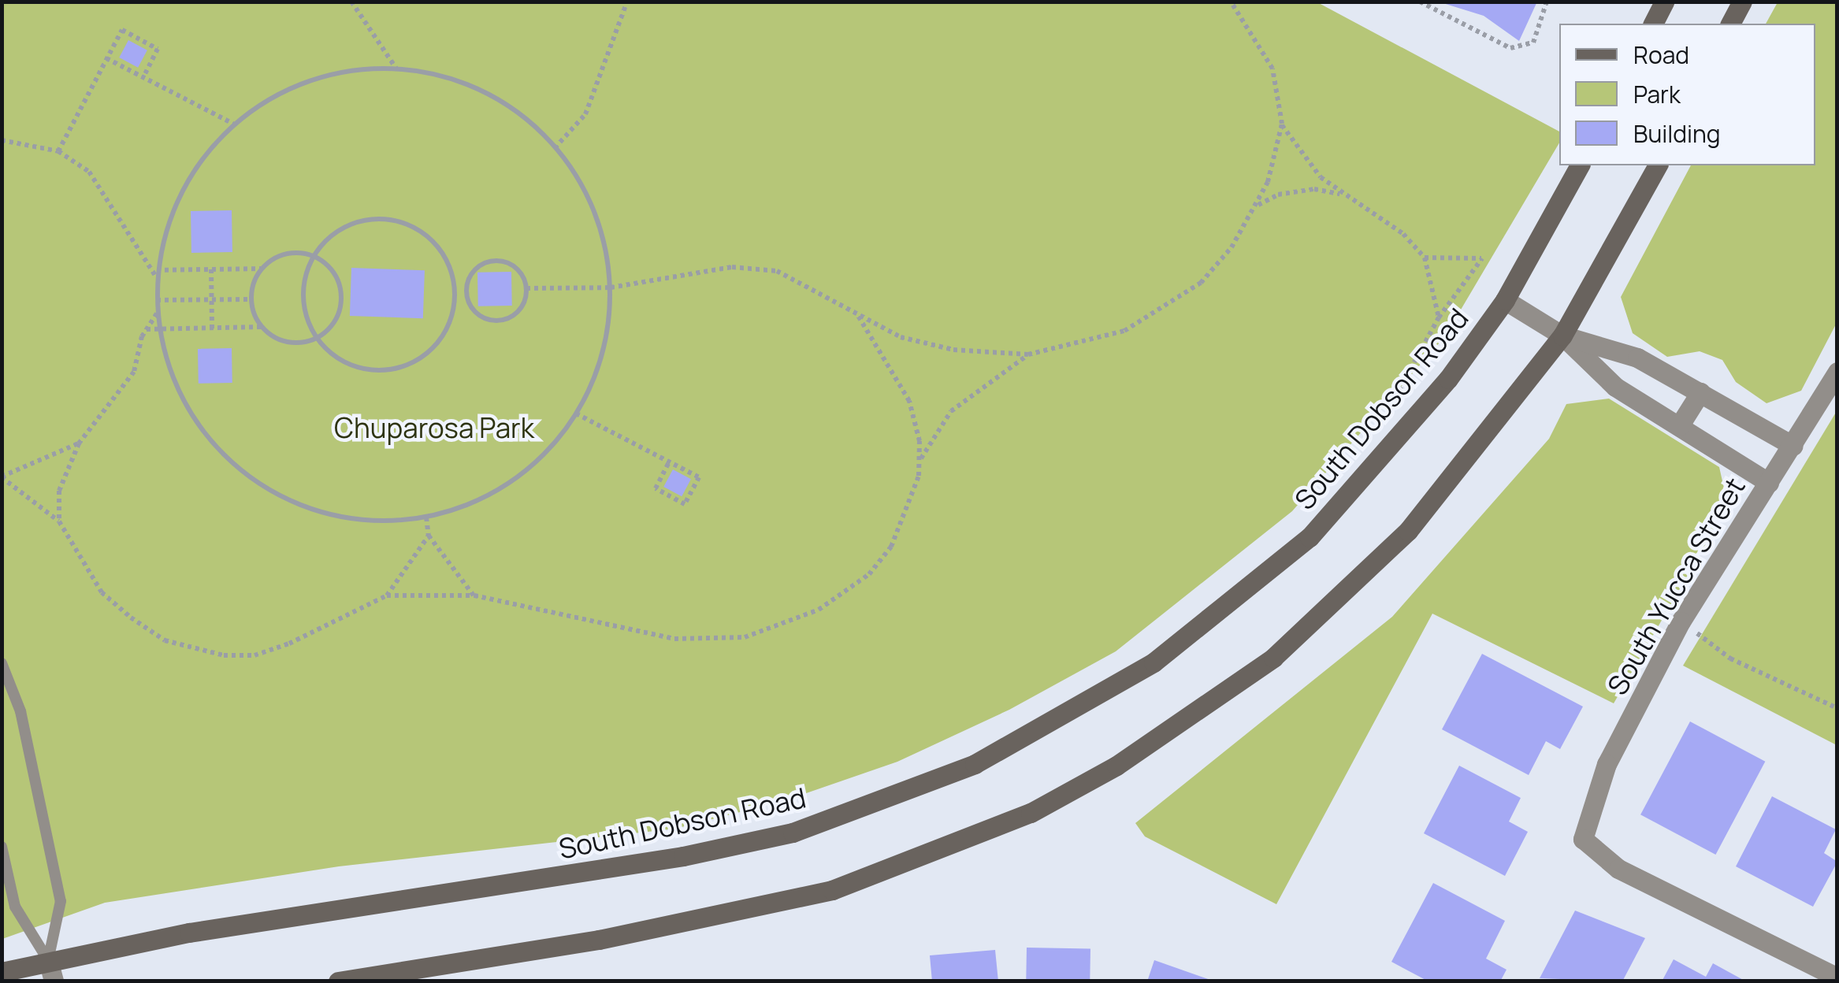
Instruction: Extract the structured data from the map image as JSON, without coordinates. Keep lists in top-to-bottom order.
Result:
{
  "streets": {
    "main road": ["South Dobson Road"],
    "street": ["South Yucca Street"]
  },
  "parks": ["Chuparosa Park"],
  "legend": ["Road", "Park", "Building"]
}
